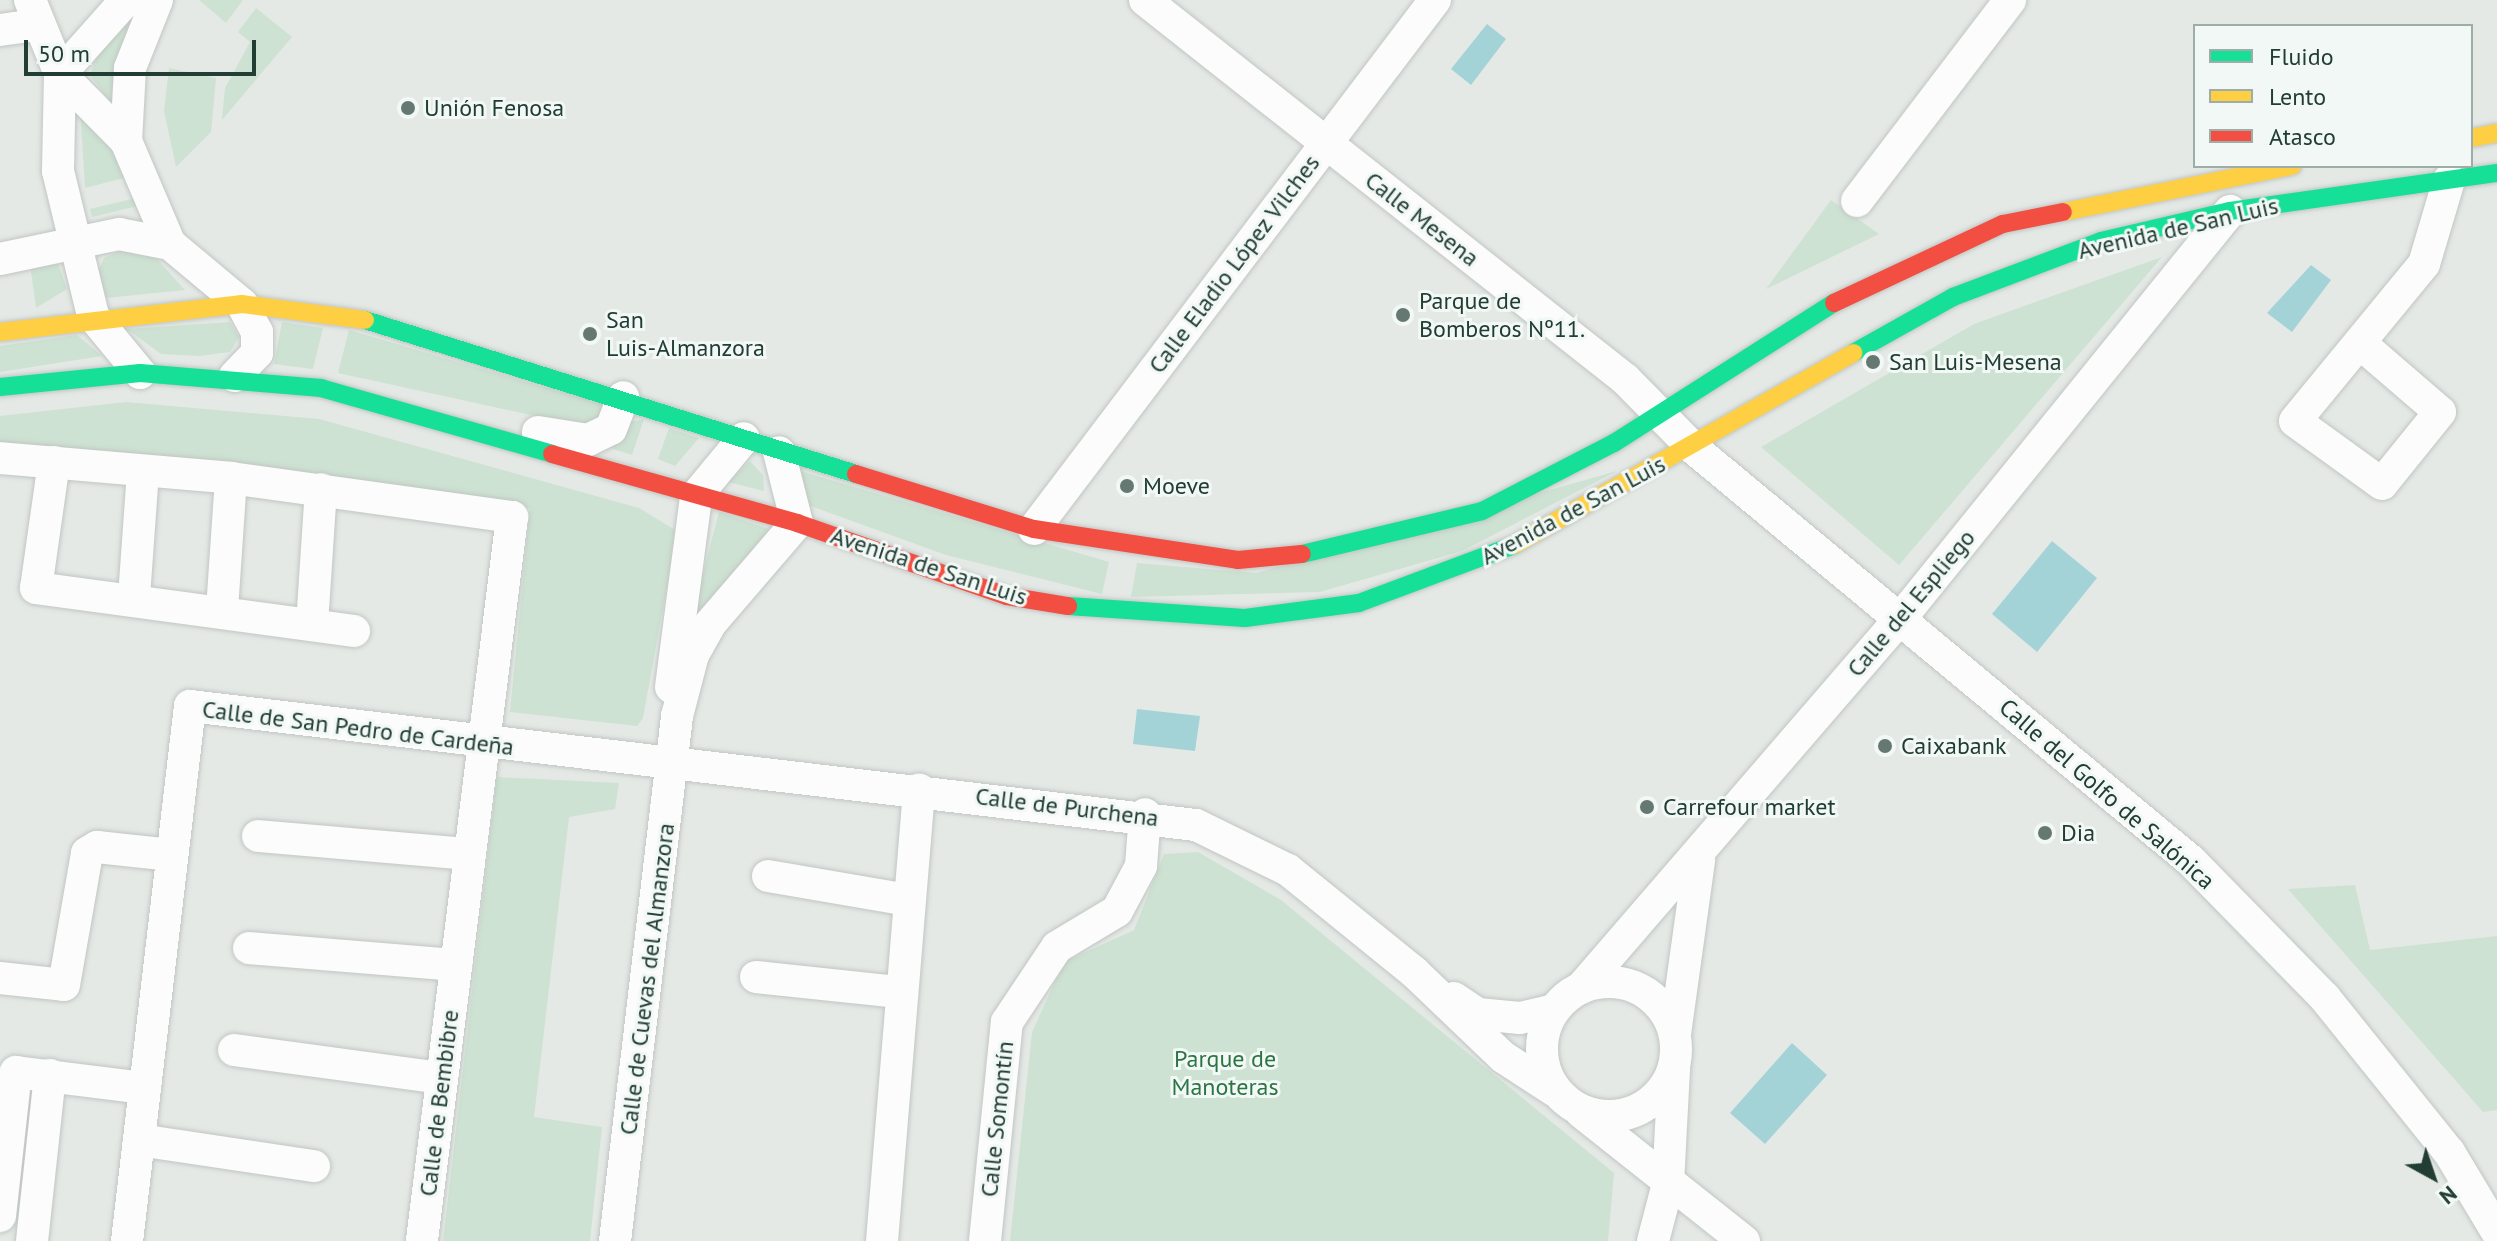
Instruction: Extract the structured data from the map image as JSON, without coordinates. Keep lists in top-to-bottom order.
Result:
{
  "streets": {
    "street": [
      "Calle Mesena",
      "Avenida de San Luis",
      "Calle Eladio López Vilches",
      "Calle del Espliego",
      "Calle de San Pedro de Cardeña",
      "Calle del Golfo de Salónica",
      "Calle de Purchena",
      "Calle de Cuevas del Almanzora",
      "Calle de Bembibre",
      "Calle Somontín"
    ]
  },
  "crossings": [
    ["Calle Mesena", "Avenida de San Luis"],
    ["Calle Mesena", "Calle Eladio López Vilches"],
    ["Calle Mesena", "Calle del Golfo de Salónica"],
    ["Avenida de San Luis", "Calle Eladio López Vilches"],
    ["Avenida de San Luis", "Calle del Espliego"],
    ["Avenida de San Luis", "Calle del Golfo de Salónica"],
    ["Avenida de San Luis", "Calle de Cuevas del Almanzora"],
    ["Calle del Espliego", "Calle del Golfo de Salónica"],
    ["Calle del Espliego", "Calle de Purchena"],
    ["Calle de San Pedro de Cardeña", "Calle de Purchena"],
    ["Calle de San Pedro de Cardeña", "Calle de Cuevas del Almanzora"],
    ["Calle de San Pedro de Cardeña", "Calle de Bembibre"],
    ["Calle de Purchena", "Calle de Cuevas del Almanzora"],
    ["Calle de Purchena", "Calle Somontín"]
  ],
  "parks": ["Parque de Manoteras"],
  "places": [
    "Unión Fenosa",
    "Parque de Bomberos Nº11.",
    "San Luis-Almanzora",
    "San Luis-Mesena",
    "Moeve",
    "Caixabank",
    "Carrefour market",
    "Dia"
  ],
  "legend": ["Fluido", "Lento", "Atasco"],
  "scale_bar": "50 m",
  "north": "bottom right"
}
